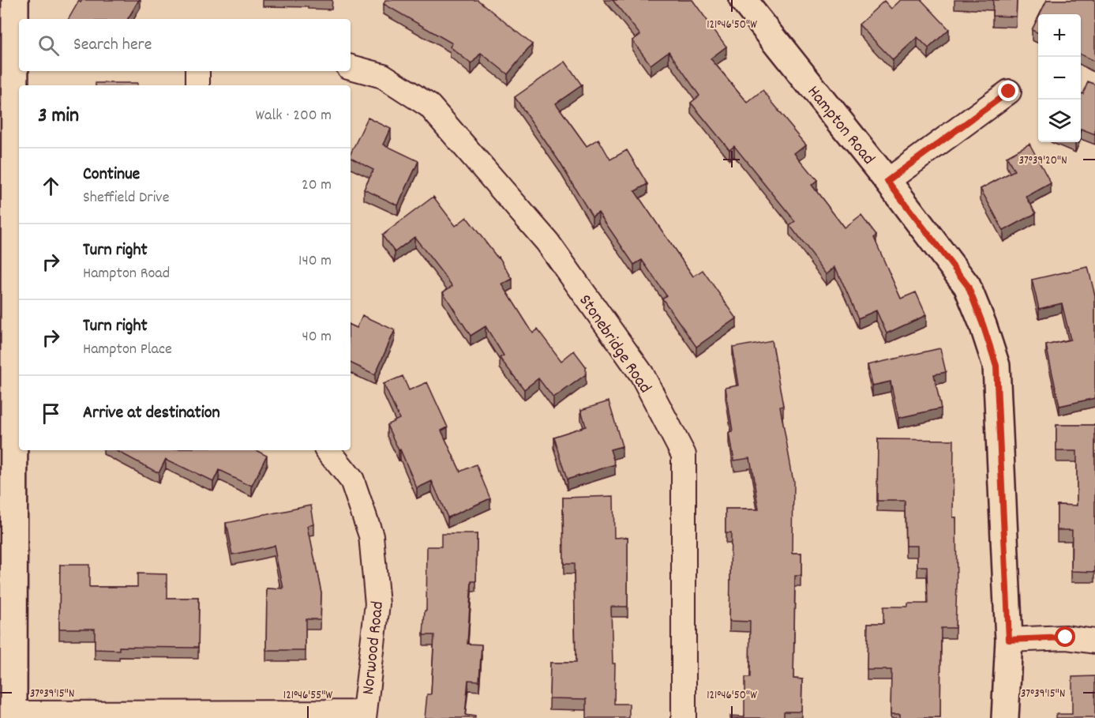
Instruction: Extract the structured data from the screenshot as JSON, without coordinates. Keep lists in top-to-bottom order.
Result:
{
  "streets": {
    "street": ["Hampton Road", "Stonebridge Road", "Norwood Road"]
  },
  "page": {
    "map_buttons": ["+", "−"],
    "search": "Search here",
    "heading": ["3 min", "Walk · 200 m"],
    "list": [
      ["Continue", "Sheffield Drive", "20 m"],
      ["Turn right", "Hampton Road", "140 m"],
      ["Turn right", "Hampton Place", "40 m"],
      "Arrive at destination"
    ]
  },
  "coordinates": [
    "121°46'50\"W",
    "37°39'20\"N",
    "37°39'15\"N",
    "121°46'55\"W"
  ]
}
